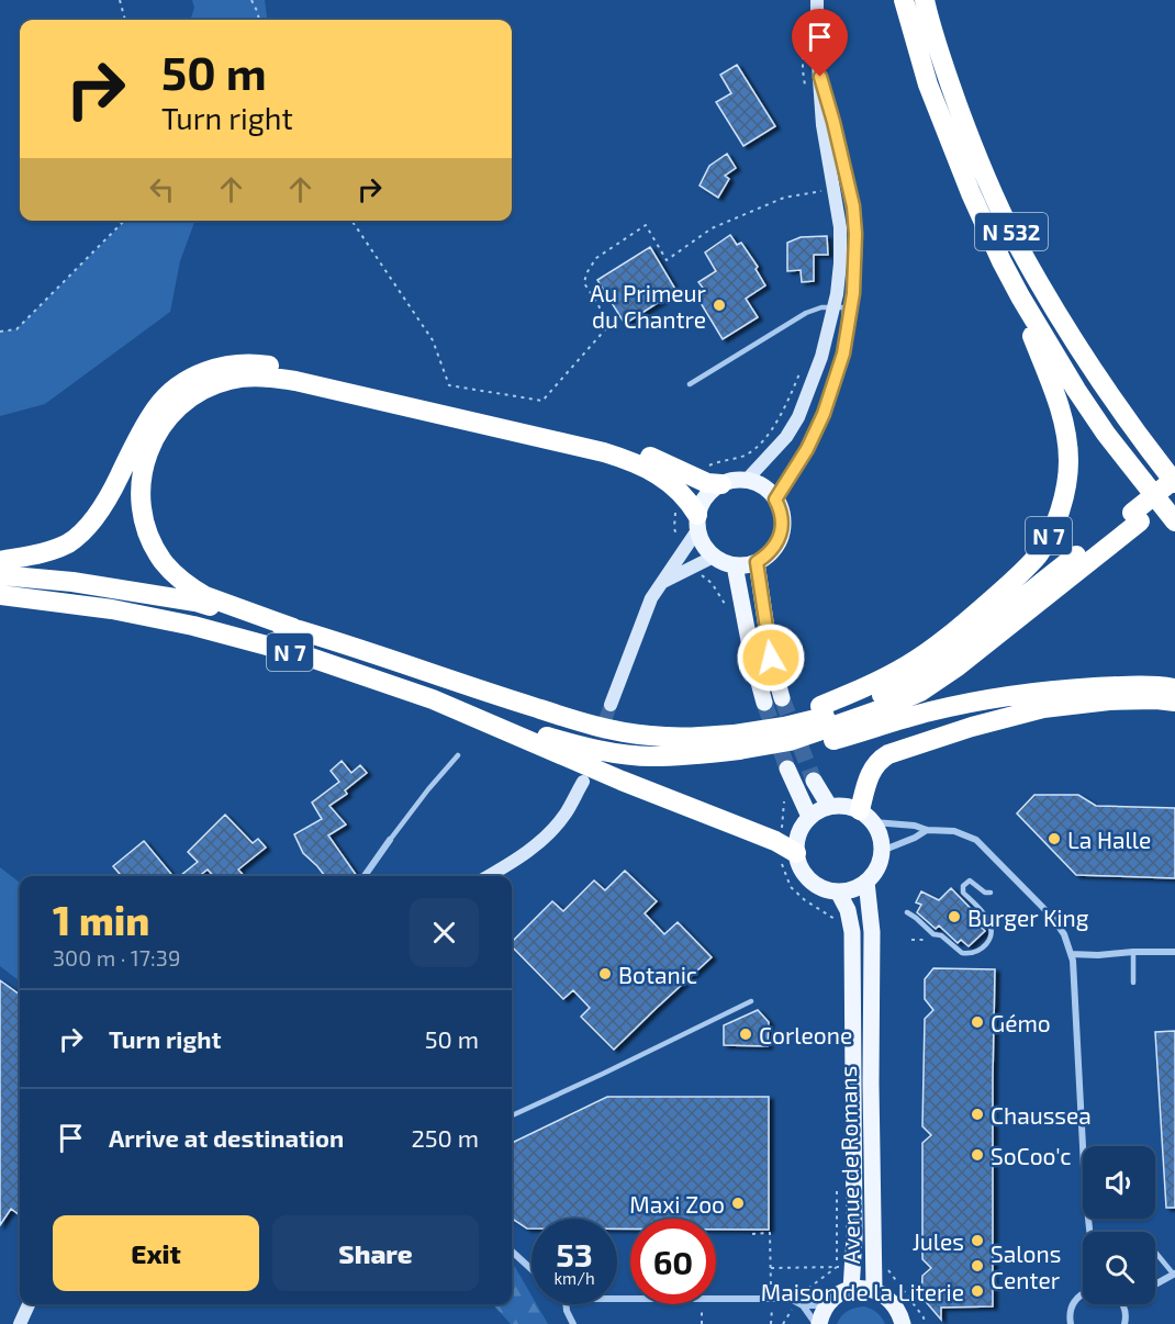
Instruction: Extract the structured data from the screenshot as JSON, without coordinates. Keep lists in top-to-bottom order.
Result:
{
  "streets": {
    "highway": ["N 532", "N 7"],
    "main road": ["Avenue de Romans"]
  },
  "crossings": [
    ["N 532", "N 7"]
  ],
  "places": [
    "Au Primeur du Chantre",
    "La Halle",
    "Burger King",
    "Botanic",
    "Gémo",
    "Corleone",
    "Chaussea",
    "SoCoo'c",
    "Maxi Zoo",
    "Jules",
    "Salons Center",
    "Maison de la Literie"
  ],
  "page": {
    "turn": ["50 m", "Turn right"],
    "heading": ["1 min", "300 m · 17:39"],
    "list": [
      {
        "name": "Turn right",
        "value": "50 m"
      },
      {
        "name": "Arrive at destination",
        "value": "250 m"
      }
    ],
    "buttons": ["Exit", "Share"],
    "speed": "53 km/h",
    "limit": "60"
  }
}
